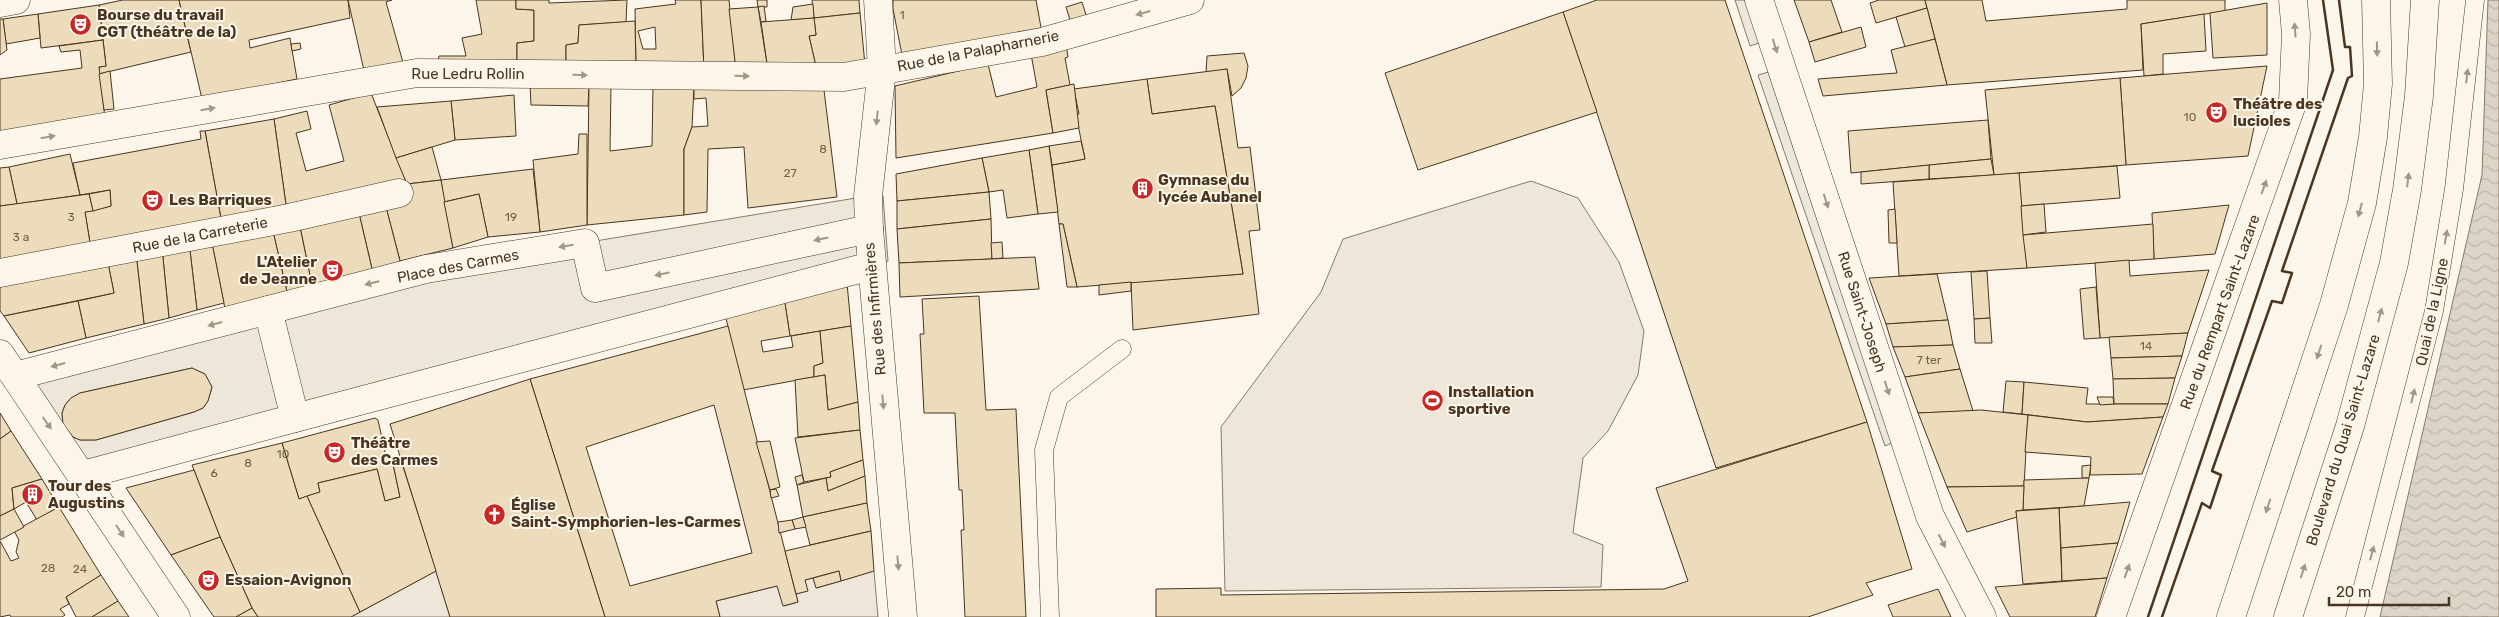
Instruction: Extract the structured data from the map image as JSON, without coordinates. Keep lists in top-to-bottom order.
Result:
{
  "streets": {
    "street": [
      "Rue de la Palapharnerie",
      "Rue Ledru Rollin",
      "Rue de la Carreterie",
      "Place des Carmes",
      "Rue des Infirmières",
      "Rue Saint-Joseph",
      "Rue du Rempart Saint-Lazare",
      "Boulevard du Quai Saint-Lazare"
    ],
    "lane": ["Quai de la Ligne"]
  },
  "crossings": [
    ["Rue de la Palapharnerie", "Rue Ledru Rollin"],
    ["Rue de la Palapharnerie", "Rue des Infirmières"],
    ["Rue Ledru Rollin", "Rue des Infirmières"],
    ["Place des Carmes", "Rue des Infirmières"]
  ],
  "one_way": [
    "Rue de la Palapharnerie",
    "Rue Ledru Rollin",
    "Rue des Infirmières",
    "Rue Saint-Joseph",
    "Quai de la Ligne"
  ],
  "places": {
    "theatre": [
      "Bourse du travail CGT (théâtre de la)",
      "Théâtre des lucioles",
      "Les Barriques",
      "L'Atelier de Jeanne",
      "Théâtre des Carmes",
      "Essaion-Avignon"
    ],
    "building": ["Gymnase du lycée Aubanel", "Tour des Augustins"],
    "sports": ["Installation sportive"],
    "church": ["Église Saint-Symphorien-les-Carmes"]
  },
  "house_numbers": [
    "1",
    "10",
    "8",
    "27",
    "3",
    "19",
    "3 a",
    "14",
    "7 ter",
    "10",
    "8",
    "6",
    "28",
    "24"
  ],
  "scale_bar": "20 m"
}
